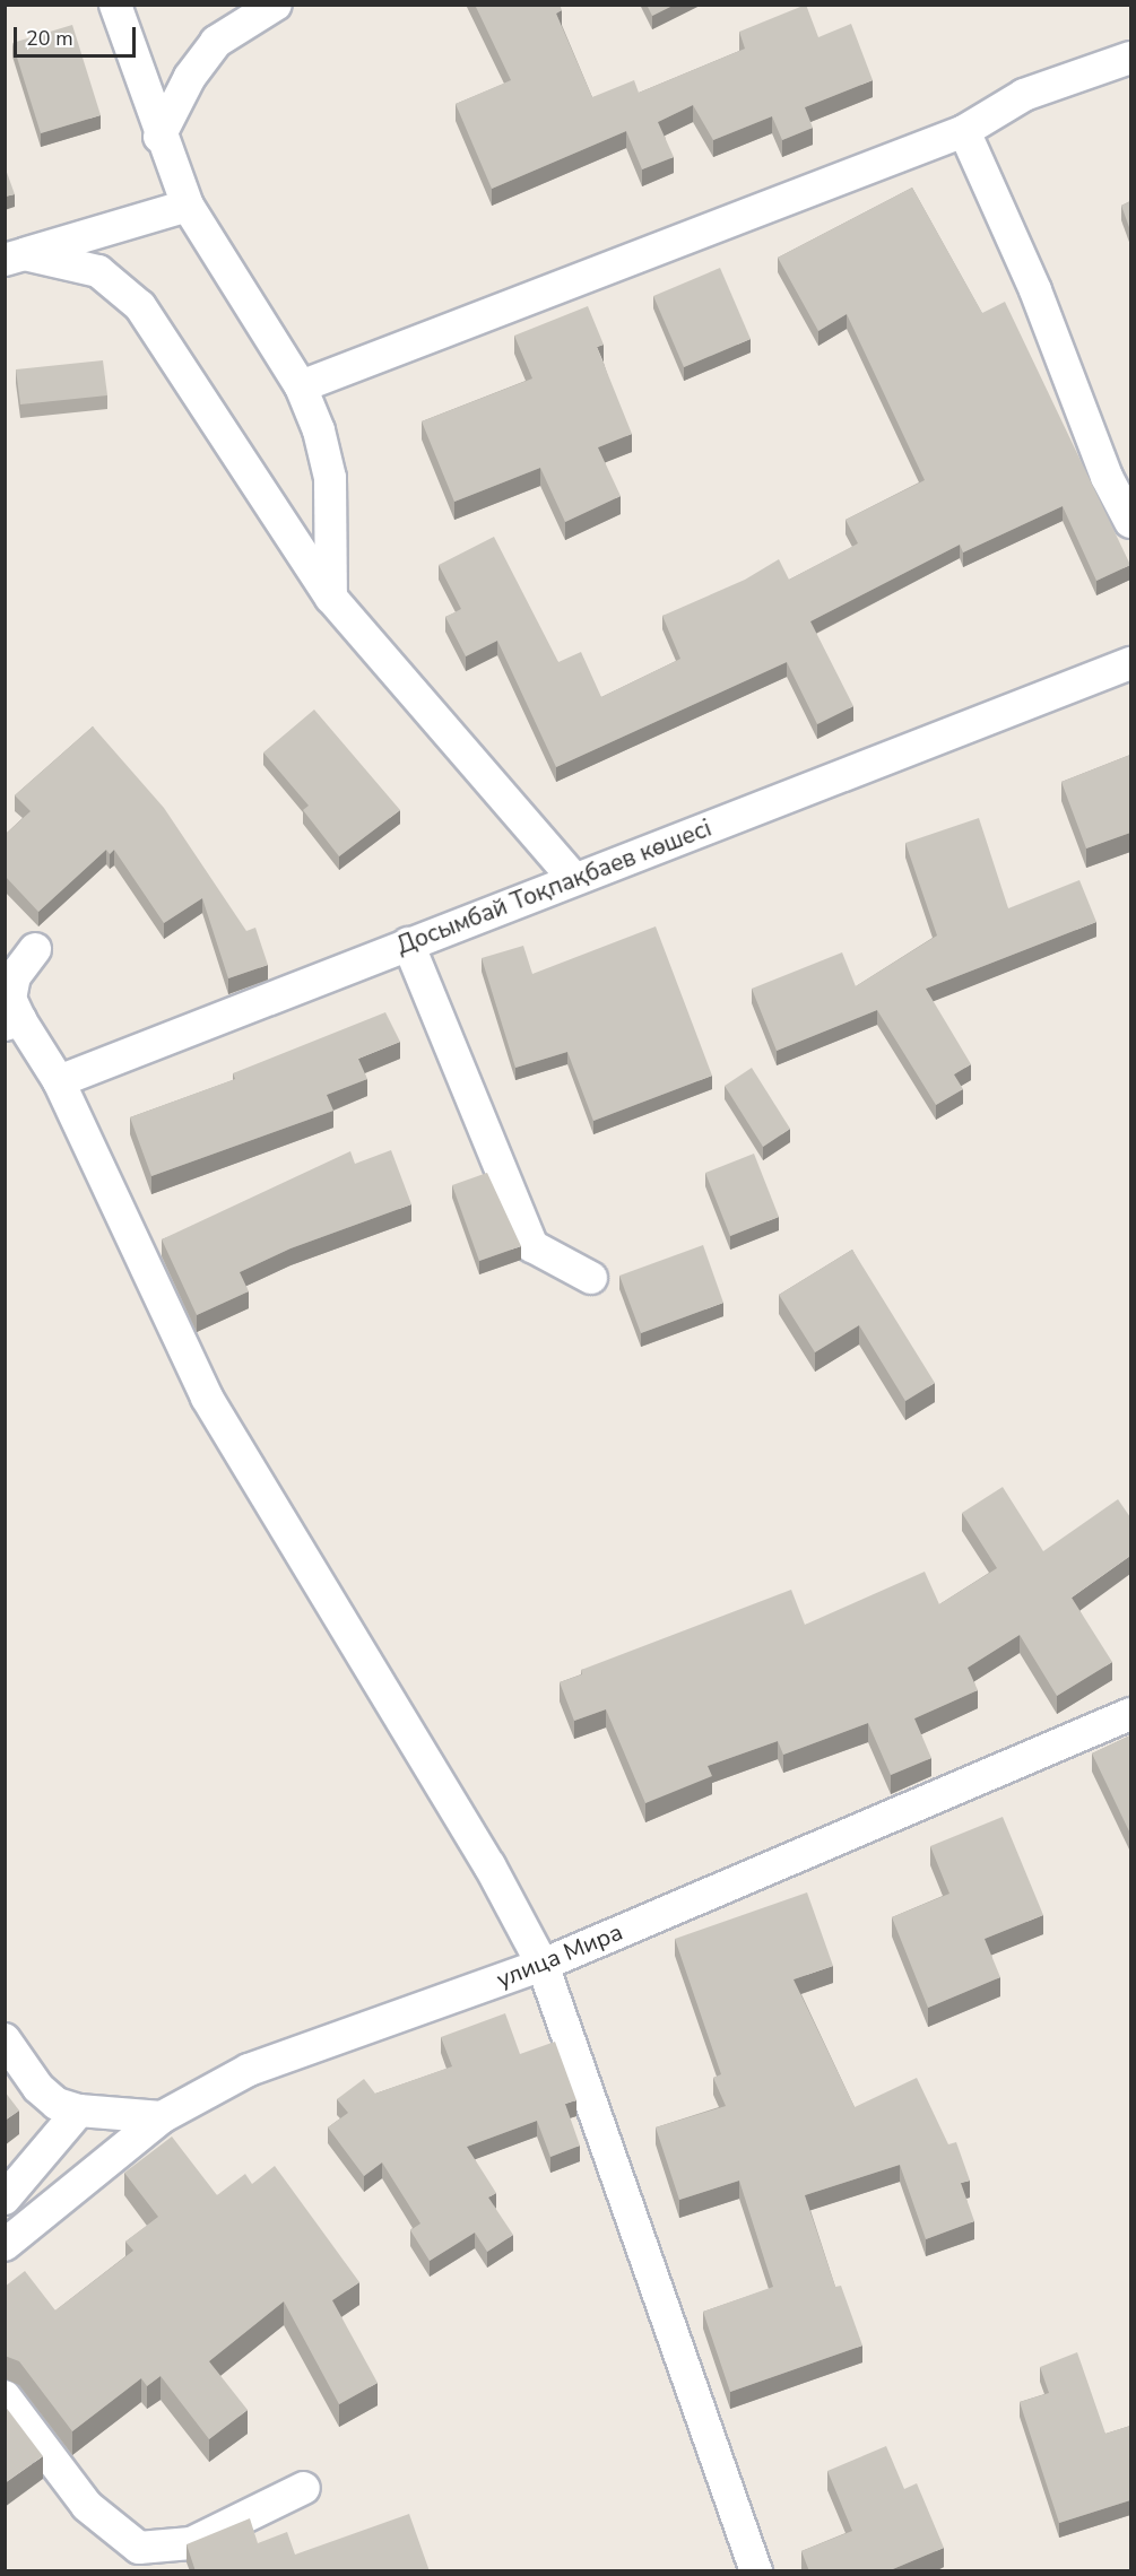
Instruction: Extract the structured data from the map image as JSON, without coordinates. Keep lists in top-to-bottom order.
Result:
{
  "streets": {
    "street": ["Досымбай Тоқпақбаев көшесі", "улица Мира"]
  },
  "scale_bar": "20 m"
}
